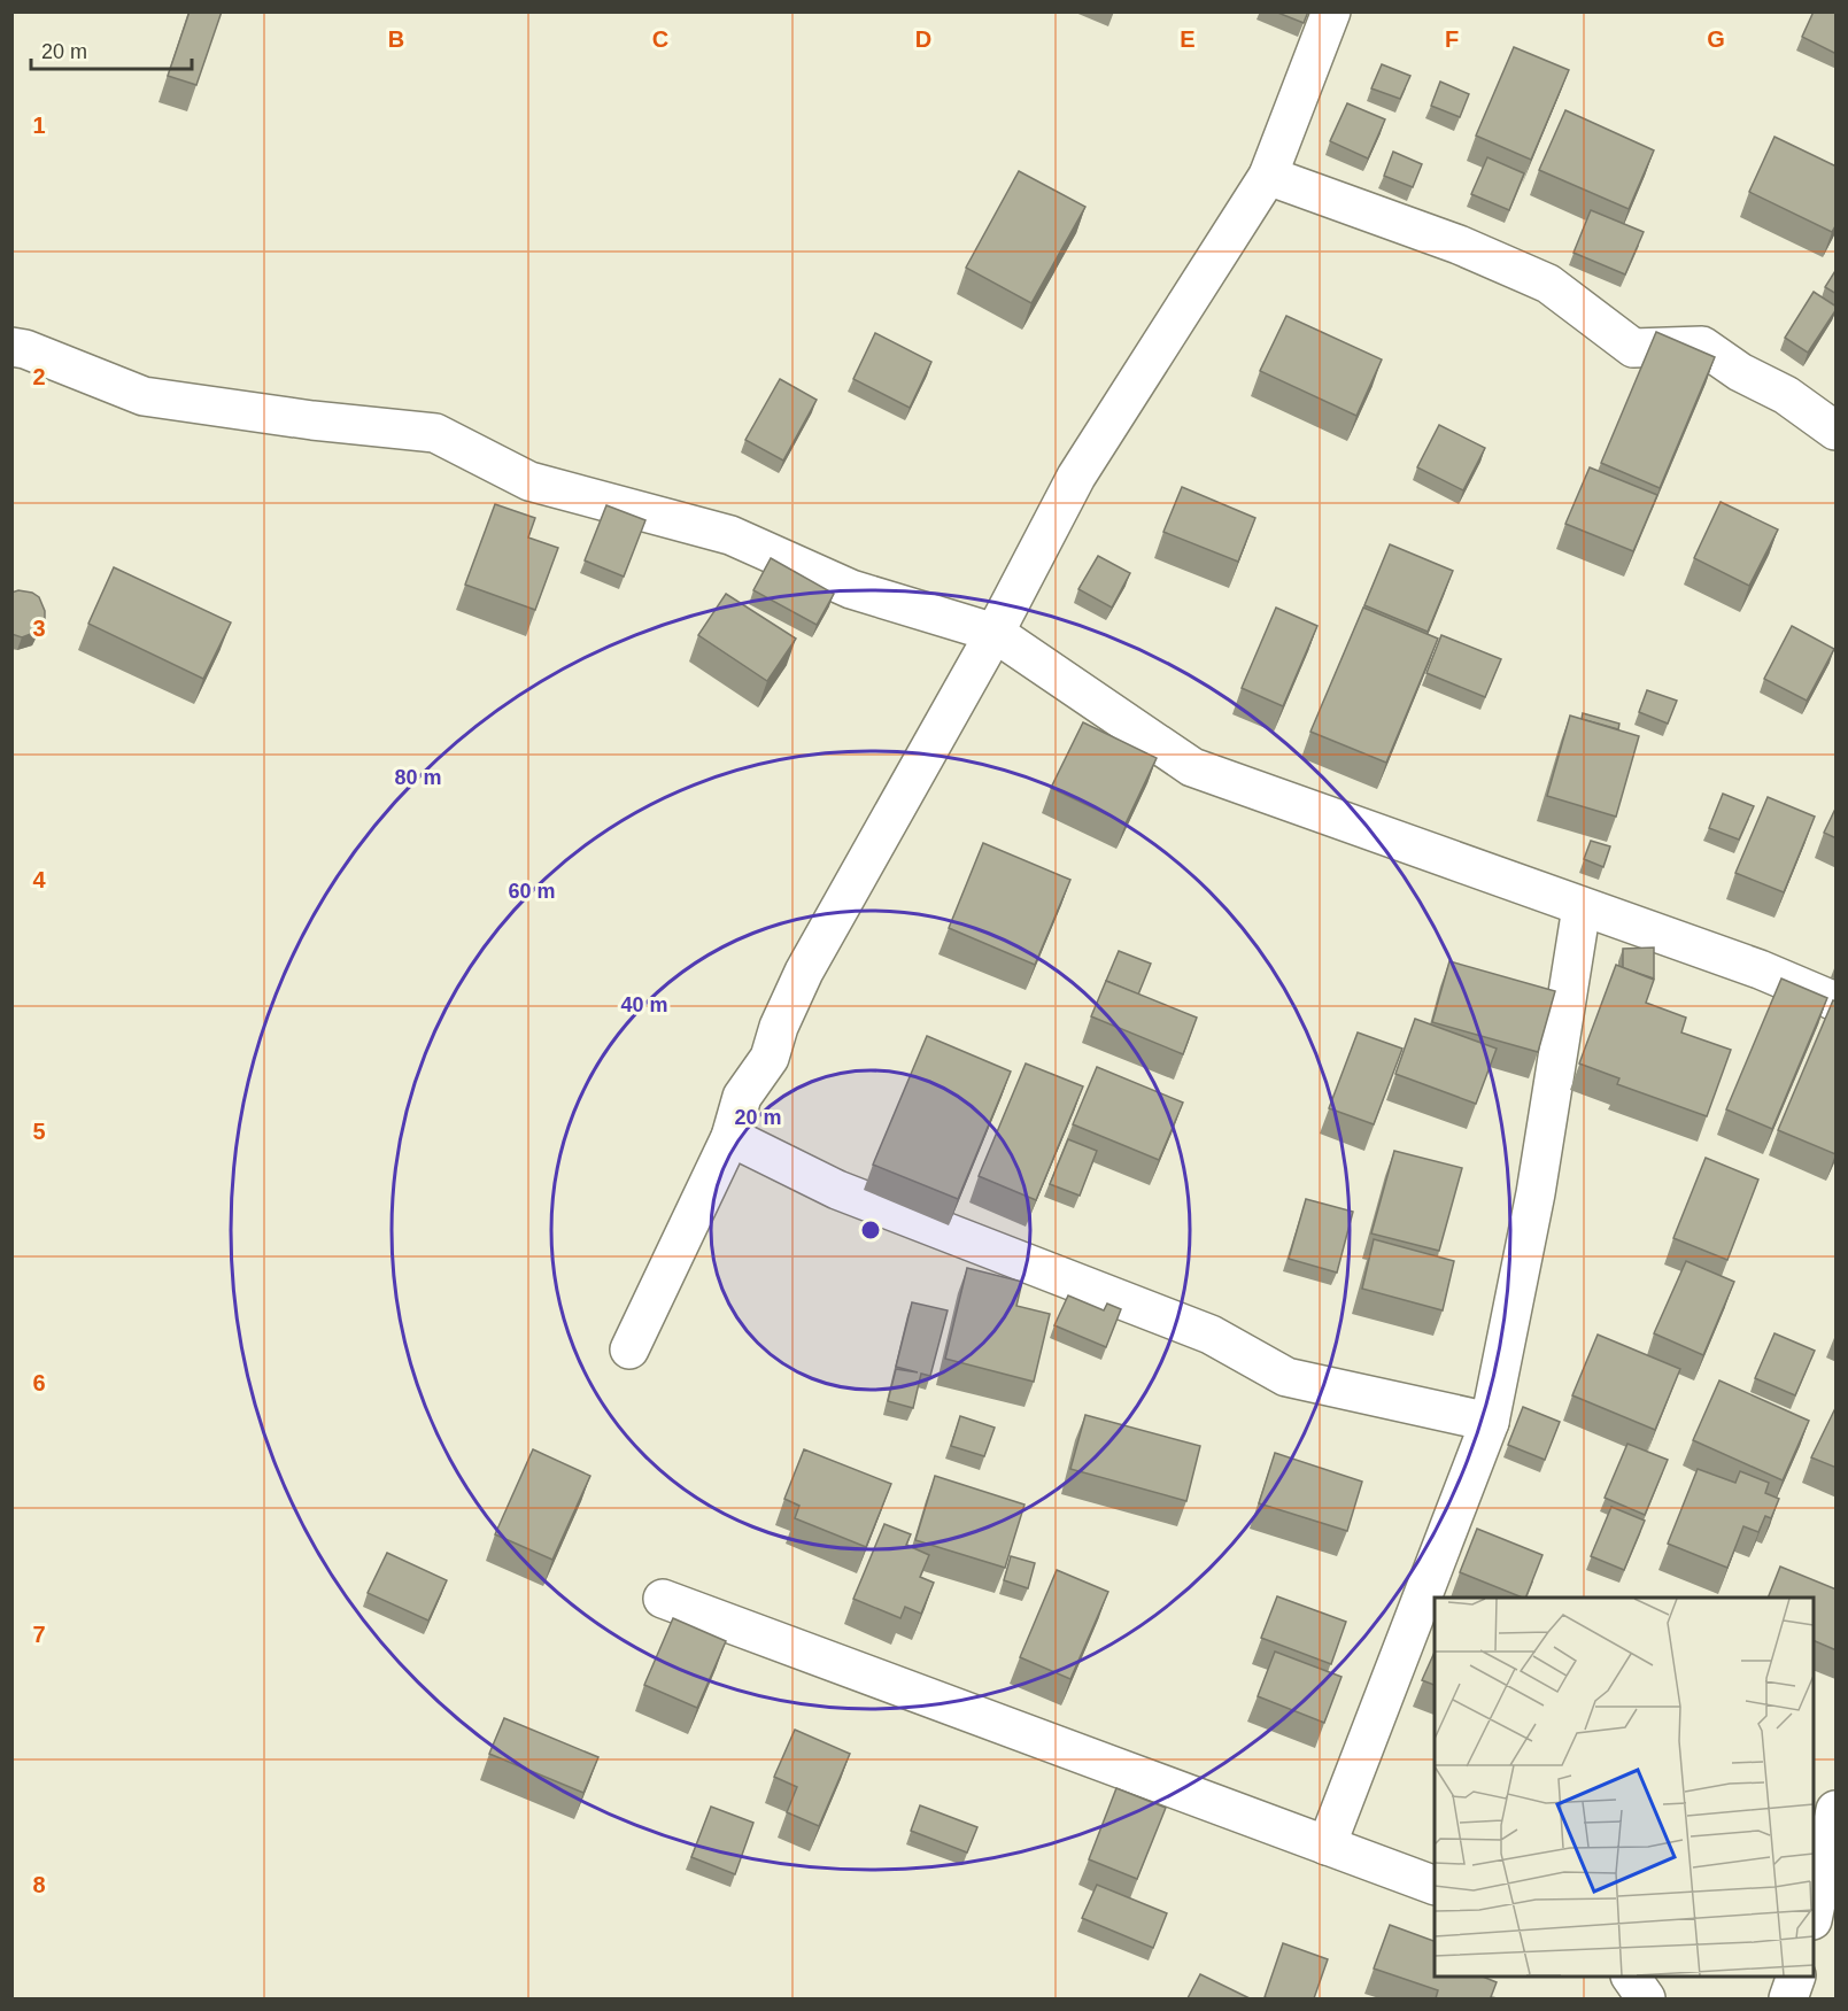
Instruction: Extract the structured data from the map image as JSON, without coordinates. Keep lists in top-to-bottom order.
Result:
{
  "scale_bar": "20 m",
  "grid": {
    "columns": [
      "B",
      "C",
      "D",
      "E",
      "F",
      "G"
    ],
    "rows": [
      "1",
      "2",
      "3",
      "4",
      "5",
      "6",
      "7",
      "8"
    ]
  },
  "rings": [
    "80 m",
    "60 m",
    "40 m",
    "20 m"
  ]
}
